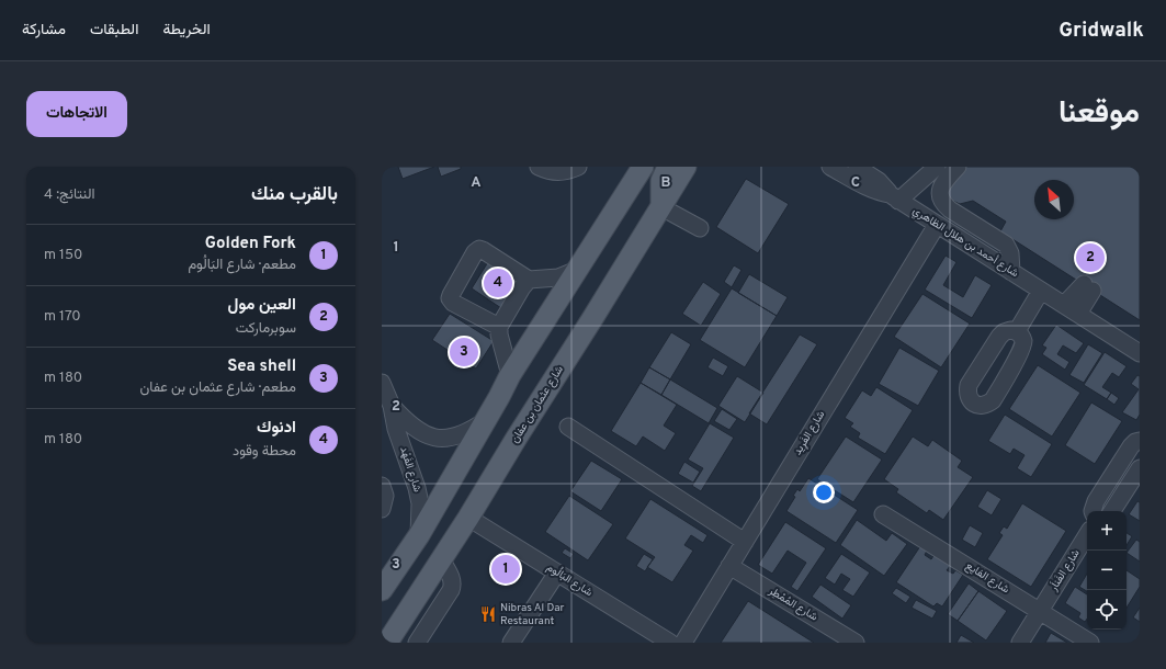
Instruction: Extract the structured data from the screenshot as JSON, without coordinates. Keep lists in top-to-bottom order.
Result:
{
  "streets": {
    "main road": ["شارع عثمان بن عفان"],
    "street": [
      "شارع أحمد بن هلال الظاهري",
      "شارع الفَرِيد",
      "شارع الفَهْد",
      "شارع الفَناَر",
      "شارع الفايع",
      "شارع البَالُوم",
      "شارع المُمْطِر"
    ]
  },
  "crossings": [
    ["شارع أحمد بن هلال الظاهري", "شارع الفَرِيد"],
    ["شارع عثمان بن عفان", "شارع البَالُوم"],
    ["شارع الفَرِيد", "شارع المُمْطِر"],
    ["شارع الفَناَر", "شارع الفايع"]
  ],
  "places": {
    "restaurant": ["Nibras Al Dar Restaurant"]
  },
  "north": "top left",
  "page": {
    "header": "Gridwalk",
    "nav": ["الخريطة", "الطبقات", "مشاركة"],
    "title": "موقعنا",
    "buttons": "الاتجاهات",
    "heading": ["بالقرب منك", "النتائج: 4"],
    "list": [
      {
        "mark": "1",
        "name": "Golden Fork",
        "note": "مطعم · شارع البَالُوم",
        "value": "150 m"
      },
      {
        "mark": "2",
        "name": "العين مول",
        "note": "سوبرماركت",
        "value": "170 m"
      },
      {
        "mark": "3",
        "name": "Sea shell",
        "note": "مطعم · شارع عثمان بن عفان",
        "value": "180 m"
      },
      {
        "mark": "4",
        "name": "ادنوك",
        "note": "محطة وقود",
        "value": "180 m"
      }
    ],
    "pins": [
      "2",
      "4",
      "3",
      "1"
    ],
    "map_buttons": ["+", "−"]
  },
  "grid": {
    "columns": ["A", "B", "C"],
    "rows": ["1", "2", "3"]
  }
}
